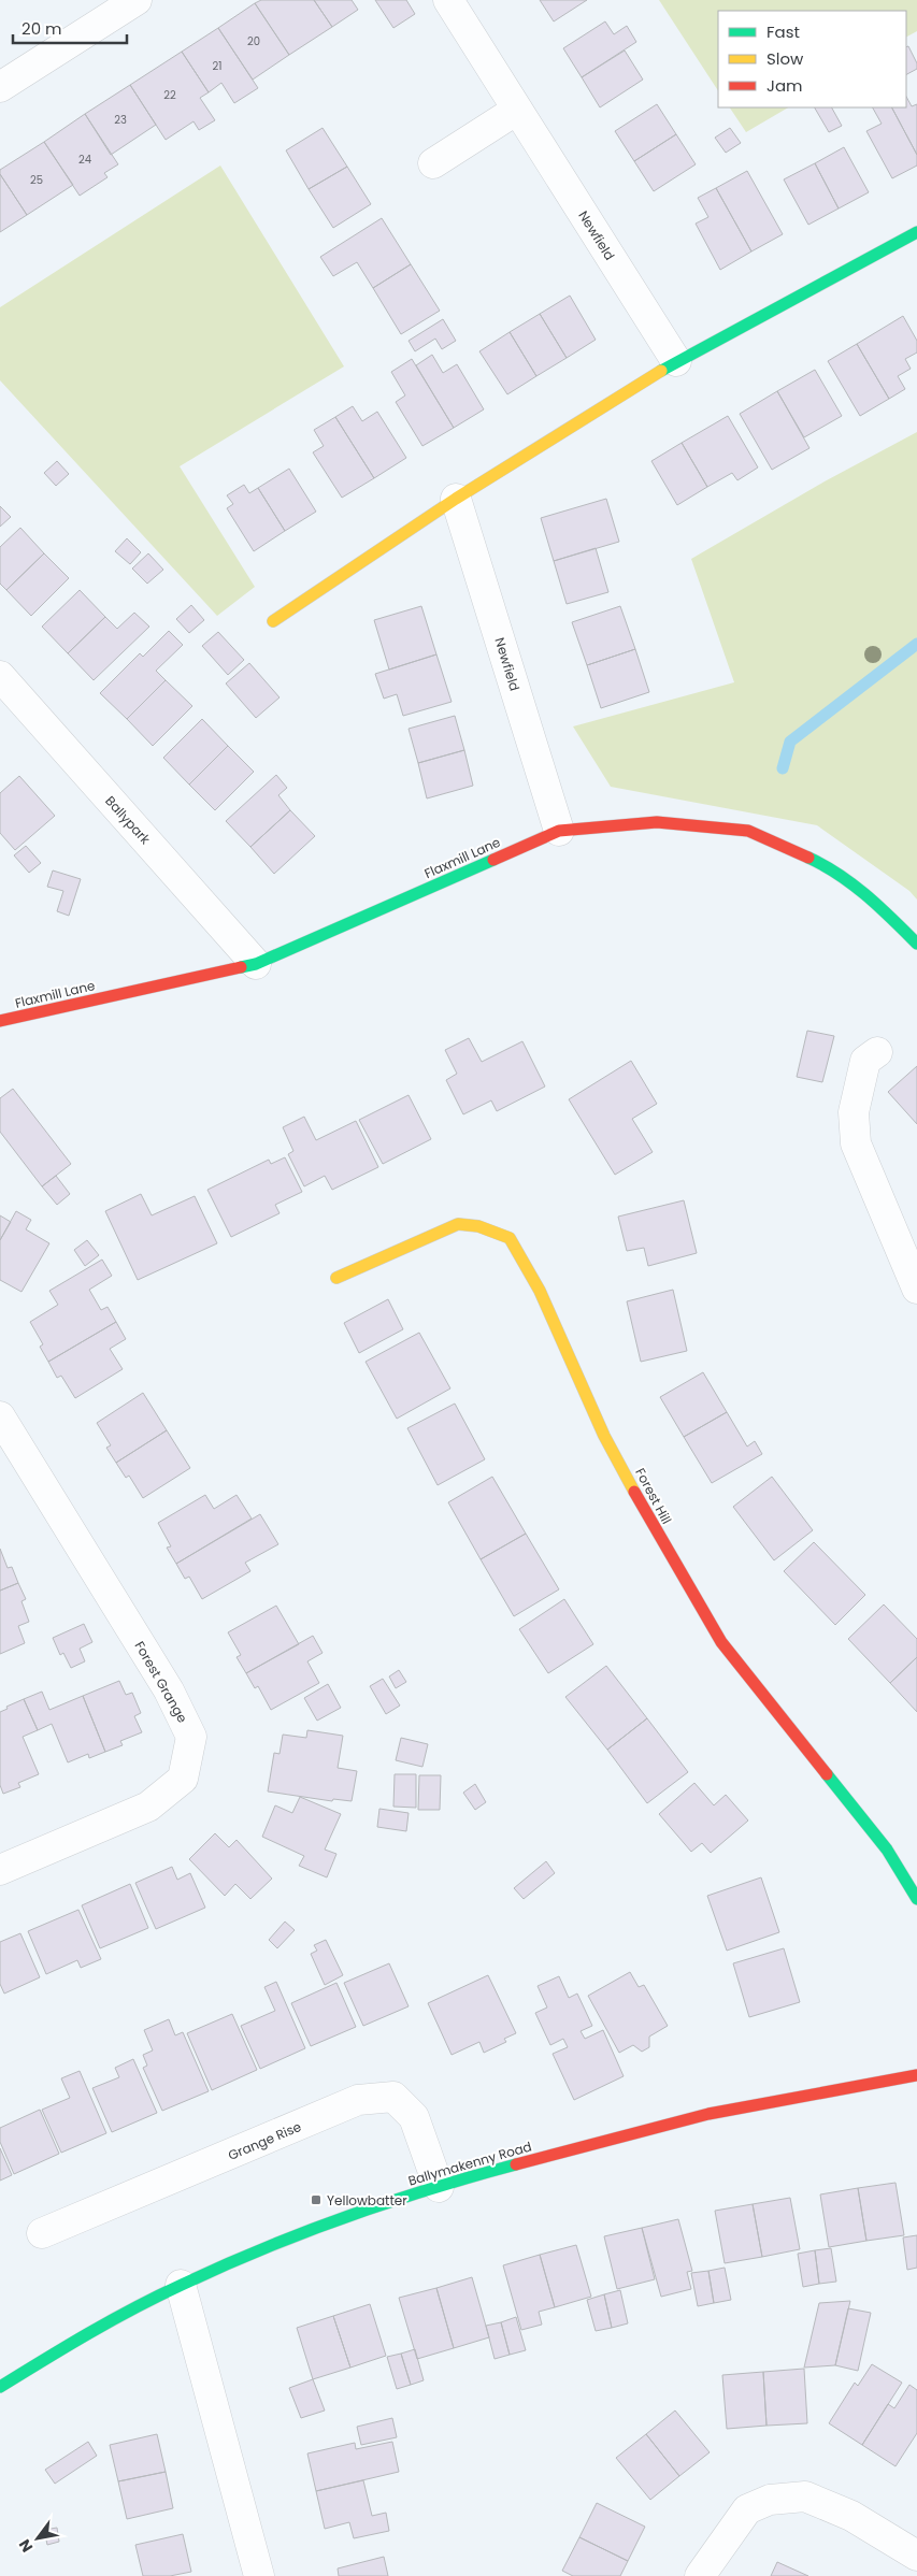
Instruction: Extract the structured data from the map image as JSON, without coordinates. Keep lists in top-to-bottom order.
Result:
{
  "streets": {
    "street": [
      "Newfield",
      "Ballypark",
      "Flaxmill Lane",
      "Forest Hill",
      "Forest Grange",
      "Grange Rise",
      "Ballymakenny Road"
    ]
  },
  "crossings": [
    ["Newfield", "Flaxmill Lane"],
    ["Ballypark", "Flaxmill Lane"],
    ["Grange Rise", "Ballymakenny Road"]
  ],
  "places": {
    "transit": ["Yellowbatter"]
  },
  "house_numbers": [
    "20",
    "21",
    "22",
    "23",
    "24",
    "25"
  ],
  "legend": ["Fast", "Slow", "Jam"],
  "scale_bar": "20 m",
  "north": "bottom left"
}
